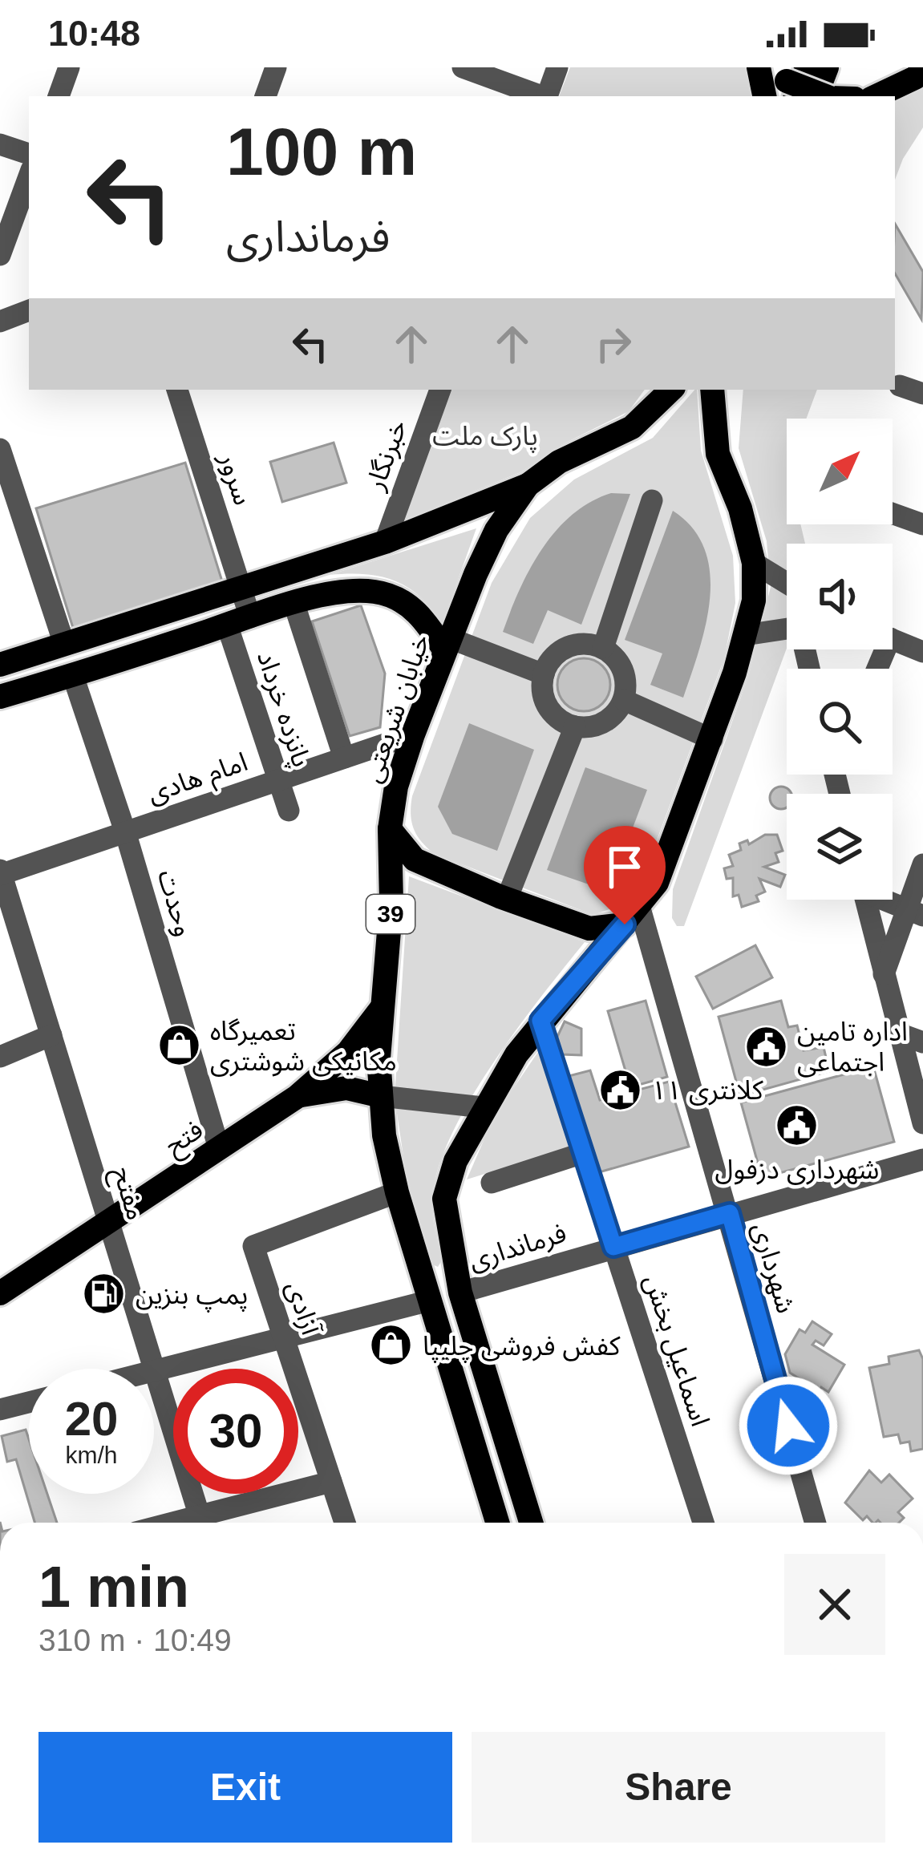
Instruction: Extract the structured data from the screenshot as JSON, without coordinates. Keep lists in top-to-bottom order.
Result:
{
  "streets": {
    "main road": ["خیابان شریعتی", "39", "فتح"],
    "street": [
      "خبرنگار",
      "سرور",
      "پانزده خرداد",
      "امام هادی",
      "وحدت",
      "مفتح",
      "فرمانداری",
      "شهرداری",
      "آزادی",
      "اسماعیل بخش"
    ]
  },
  "crossings": [
    ["سرور", "پانزده خرداد"],
    ["خیابان شریعتی", "امام هادی"],
    ["خیابان شریعتی", "فتح"],
    ["خیابان شریعتی", "آزادی"],
    ["پانزده خرداد", "امام هادی"],
    ["امام هادی", "وحدت"],
    ["امام هادی", "مفتح"],
    ["وحدت", "فتح"],
    ["فتح", "مفتح"],
    ["فرمانداری", "شهرداری"],
    ["فرمانداری", "اسماعیل بخش"]
  ],
  "parks": ["پارک ملت"],
  "places": {
    "shop": ["تعمیرگاه مکانیکی شوشتری", "کفش فروشی چلیپا"],
    "public building": ["اداره تامین اجتماعی", "کلانتری ۱۱", "شهرداری دزفول"],
    "fuel station": ["پمپ بنزین"]
  },
  "north": "top right",
  "page": {
    "status": "10:48",
    "turn": ["100 m", "فرمانداری"],
    "speed": "20 km/h",
    "limit": "30",
    "heading": ["1 min", "310 m · 10:49"],
    "buttons": ["Exit", "Share"]
  }
}
